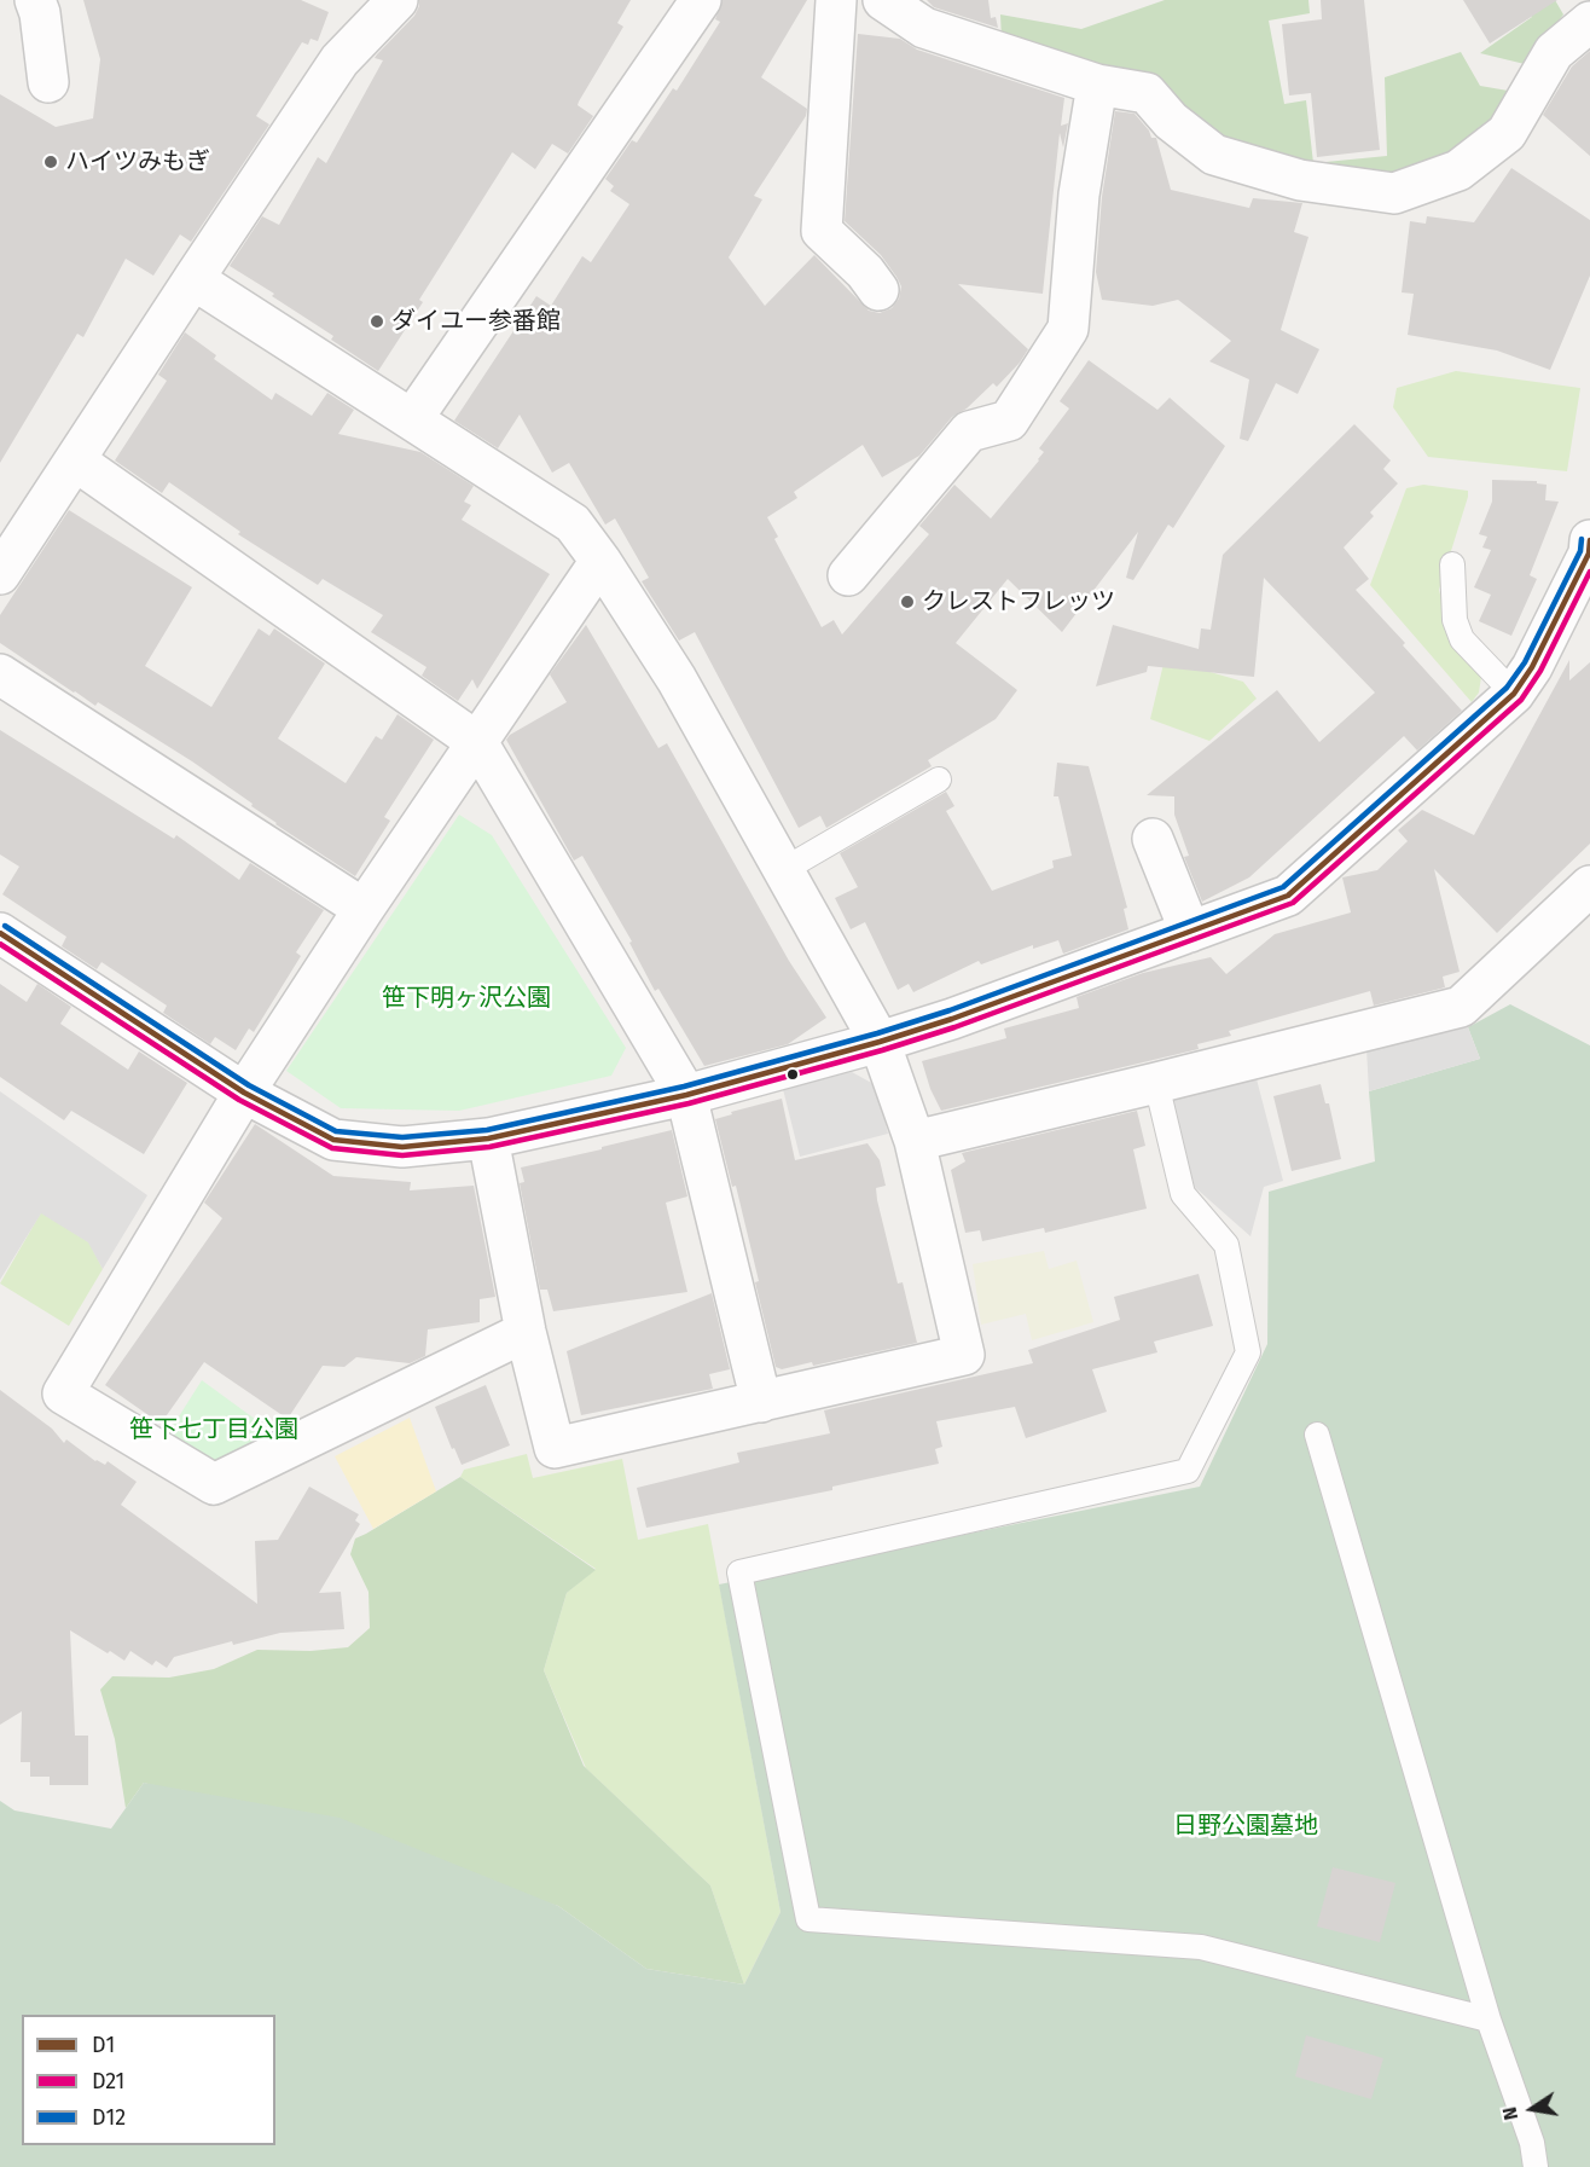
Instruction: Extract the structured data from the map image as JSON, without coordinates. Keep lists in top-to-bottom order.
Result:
{
  "parks": ["笹下明ヶ沢公園", "笹下七丁目公園", "日野公園墓地"],
  "places": ["ハイツみもぎ", "ダイユー参番館", "クレストフレッツ"],
  "lines": ["transit line D12", "transit line D1", "transit line D21"],
  "legend": ["D1", "D21", "D12"],
  "north": "left"
}
